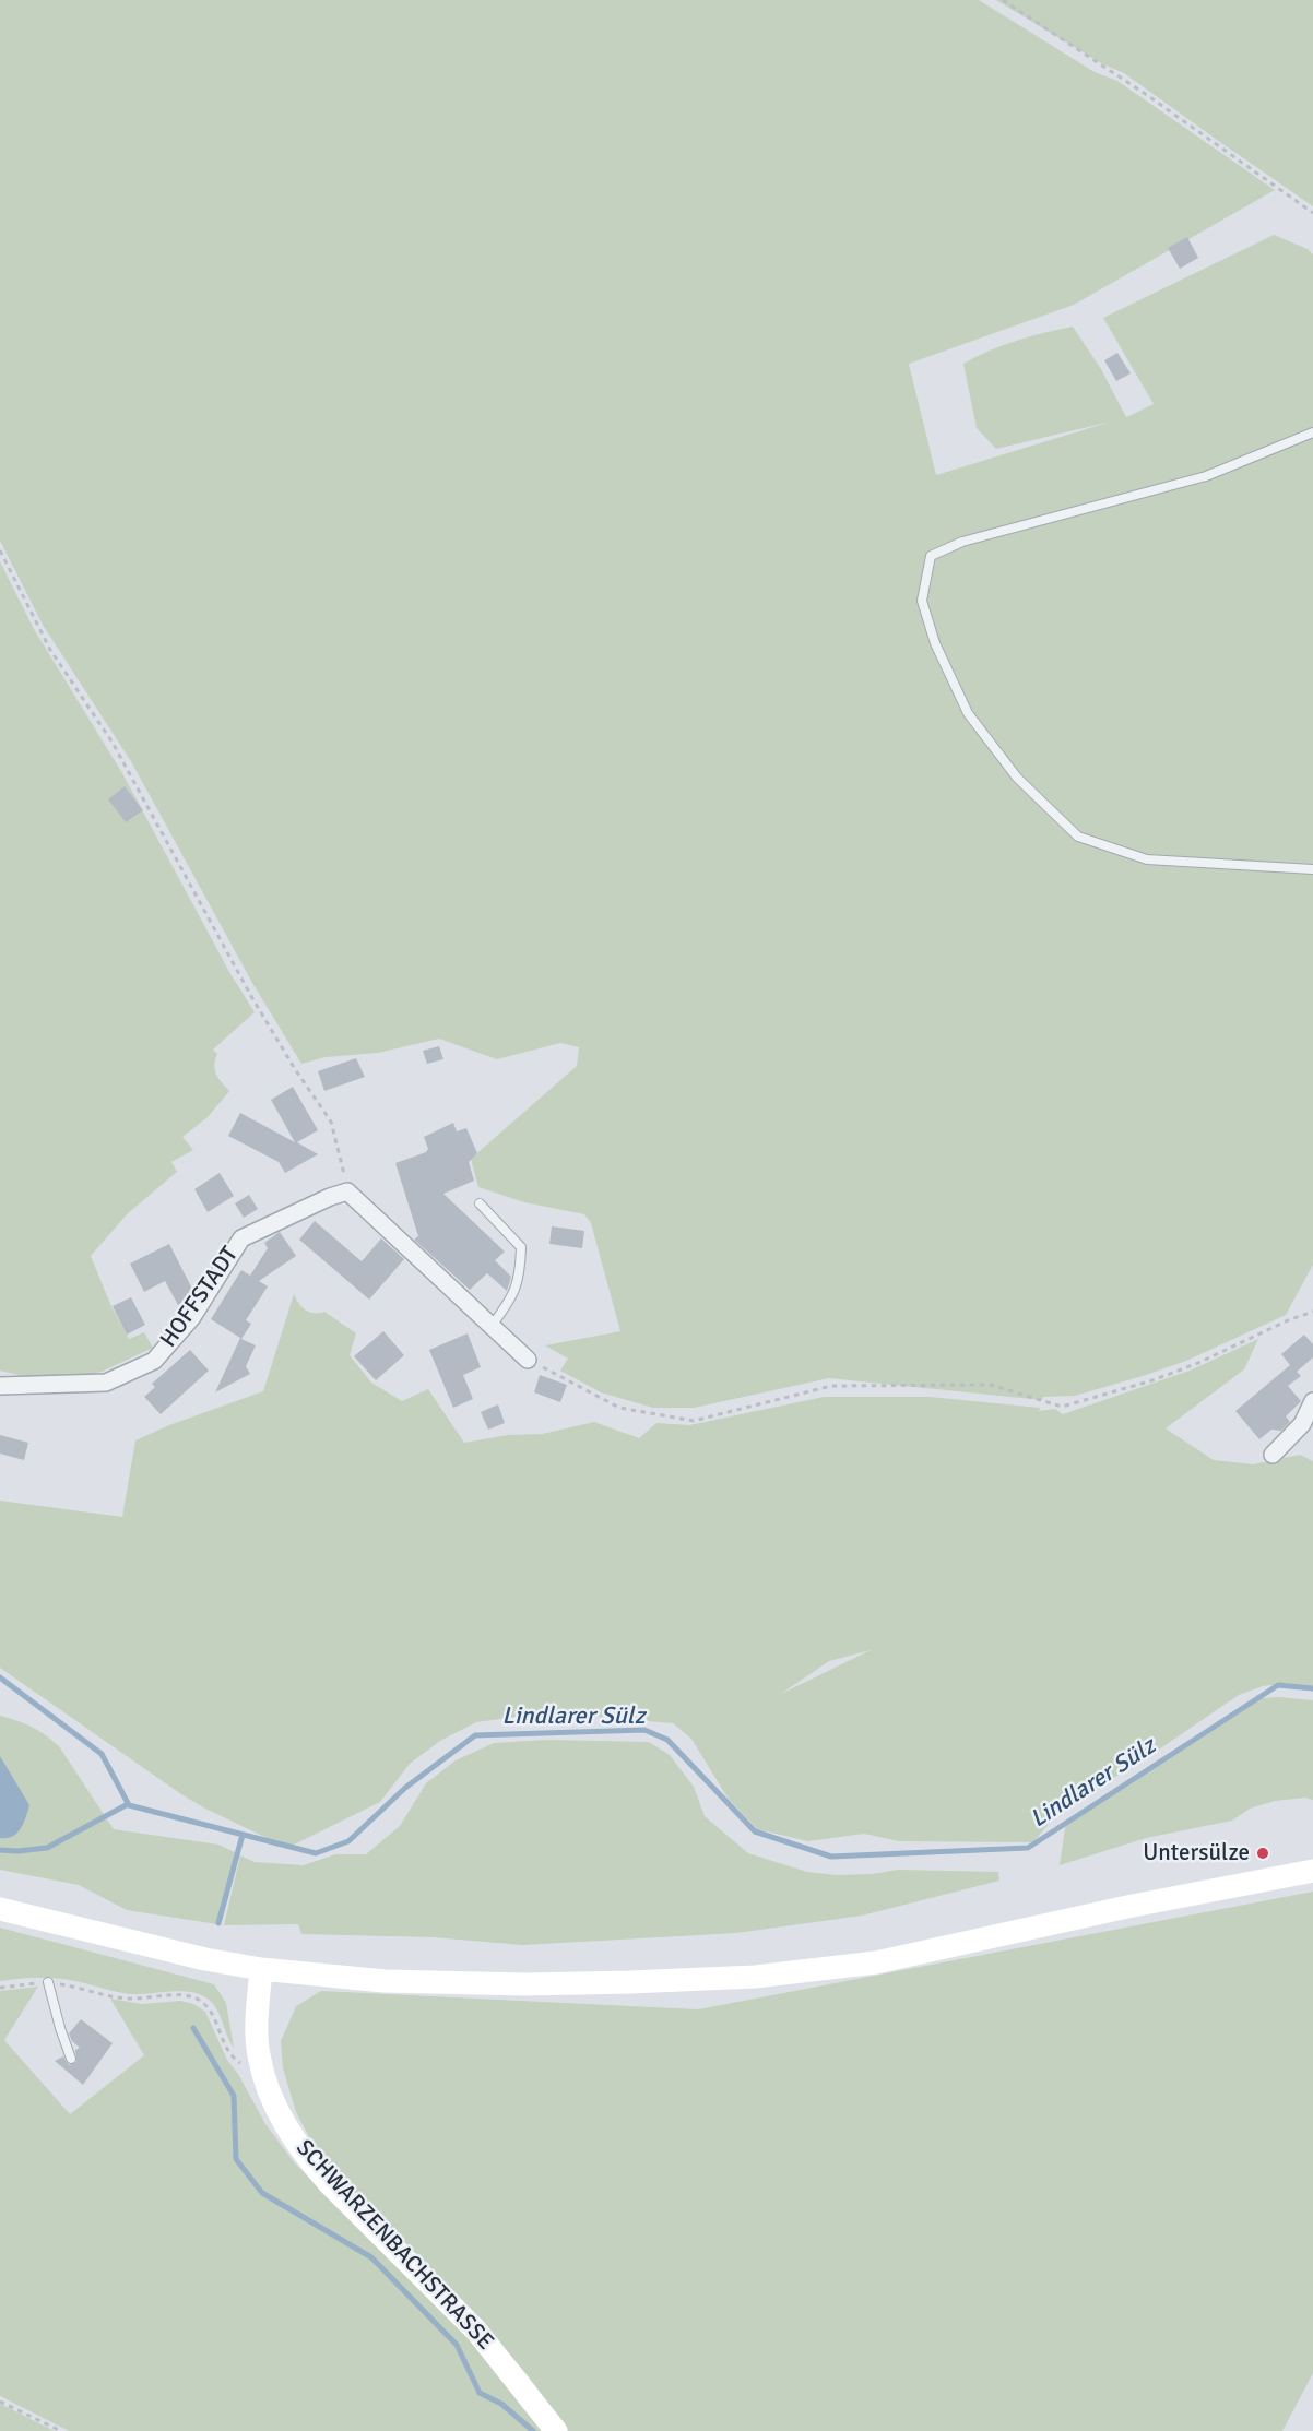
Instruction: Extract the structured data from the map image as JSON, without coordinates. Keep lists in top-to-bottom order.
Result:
{
  "streets": {
    "main road": ["SCHWARZENBACHSTRASSE"],
    "street": ["HOFFSTADT"]
  },
  "water": ["Lindlarer Sülz"],
  "places": ["Untersülze"]
}
